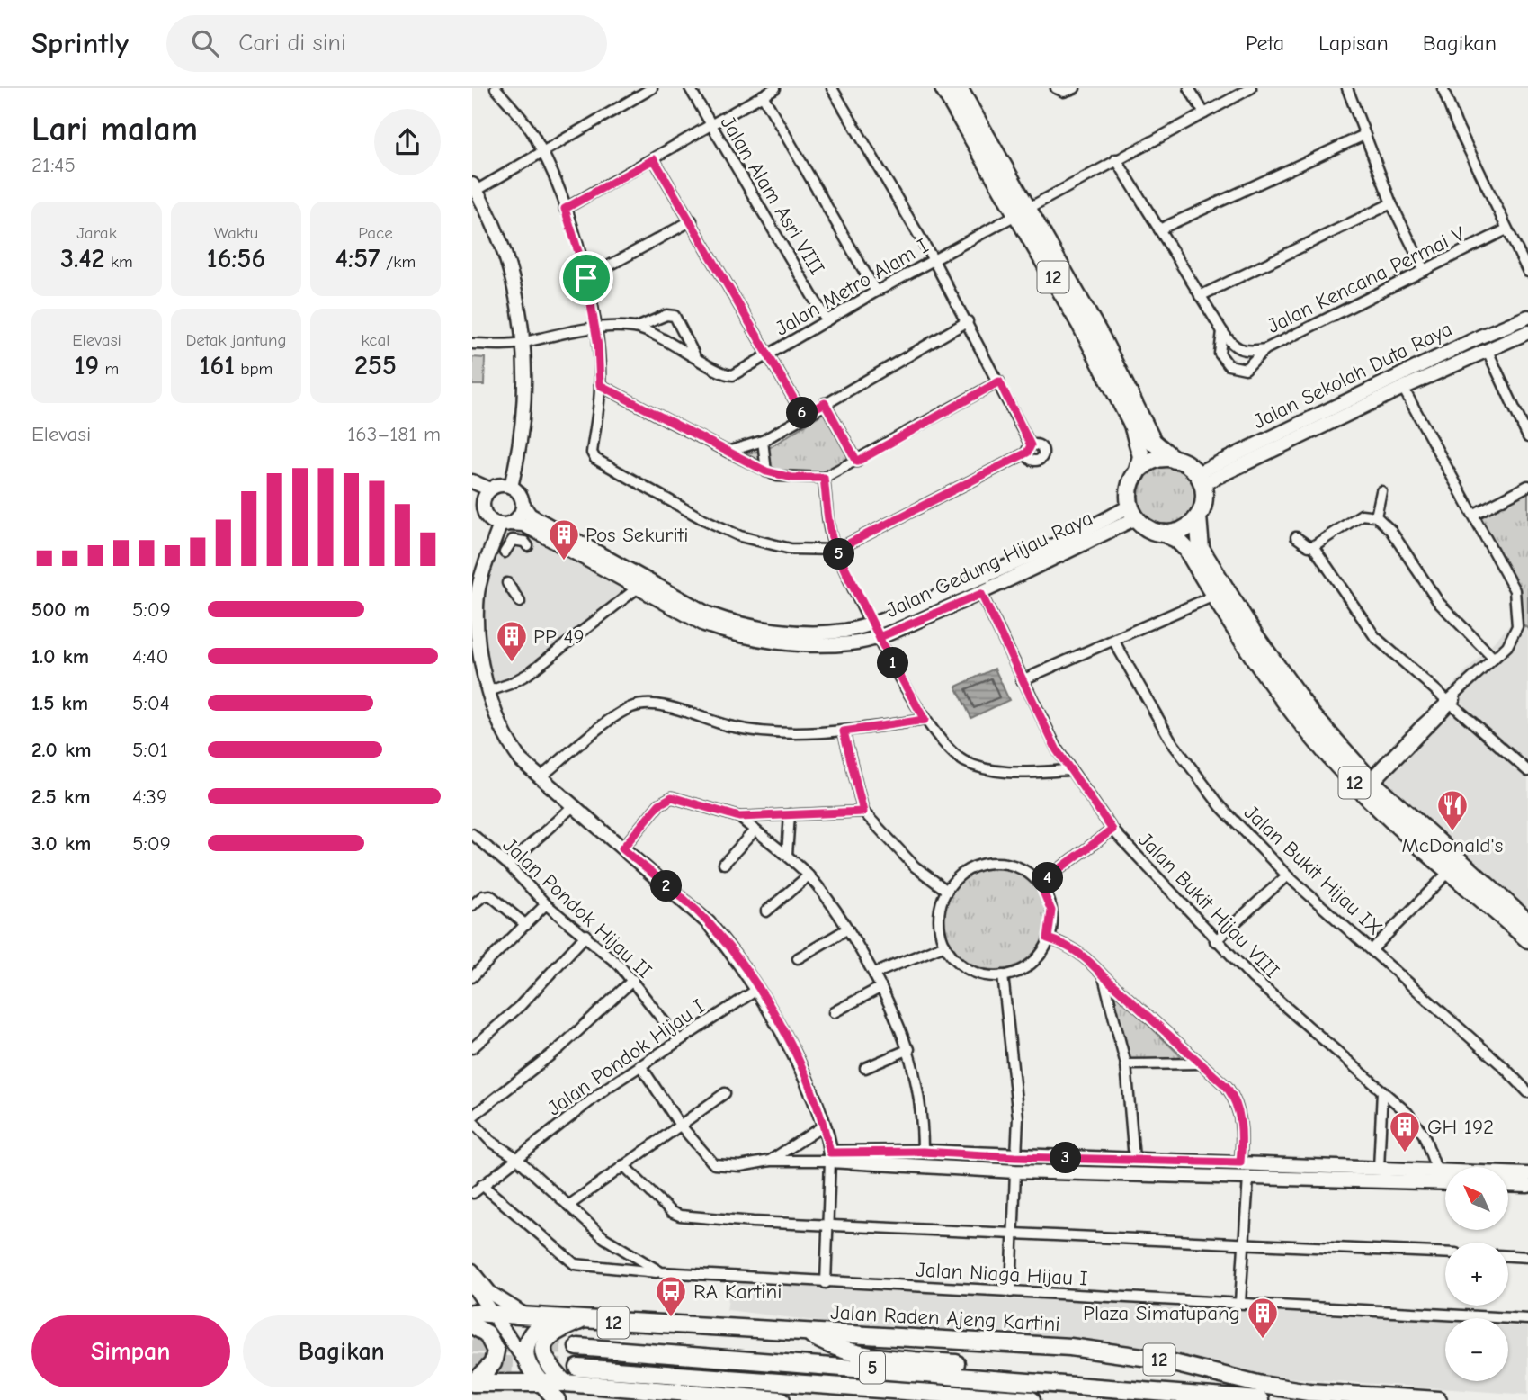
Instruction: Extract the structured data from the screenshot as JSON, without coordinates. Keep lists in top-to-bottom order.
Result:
{
  "streets": {
    "highway": ["12", "Jalan Raden Ajeng Kartini", "5"],
    "street": [
      "Jalan Alam Asri VIII",
      "Jalan Kencana Permai V",
      "Jalan Metro Alam I",
      "Jalan Sekolah Duta Raya",
      "Jalan Gedung Hijau Raya",
      "Jalan Bukit Hijau IX",
      "Jalan Bukit Hijau VIII",
      "Jalan Pondok Hijau II",
      "Jalan Pondok Hijau I",
      "Jalan Niaga Hijau I"
    ]
  },
  "crossings": [
    ["Jalan Alam Asri VIII", "Jalan Metro Alam I"],
    ["12", "Jalan Metro Alam I"],
    ["12", "Jalan Sekolah Duta Raya"],
    ["12", "Jalan Gedung Hijau Raya"],
    ["Jalan Kencana Permai V", "Jalan Metro Alam I"],
    ["Jalan Sekolah Duta Raya", "Jalan Gedung Hijau Raya"],
    ["Jalan Gedung Hijau Raya", "Jalan Bukit Hijau VIII"],
    ["Jalan Pondok Hijau II", "Jalan Pondok Hijau I"],
    ["Jalan Pondok Hijau I", "Jalan Niaga Hijau I"]
  ],
  "places": {
    "building": [
      "Pos Sekuriti",
      "PP 49",
      "GH 192",
      "Plaza Simatupang"
    ],
    "restaurant": ["McDonald's"],
    "bus stop": ["RA Kartini"]
  },
  "north": "top left",
  "page": {
    "header": "Sprintly",
    "search": "Cari di sini",
    "nav": ["Peta", "Lapisan", "Bagikan"],
    "heading": ["Lari malam", "21:45"],
    "stats": [
      ["Jarak", "3.42 km"],
      ["Waktu", "16:56"],
      ["Pace", "4:57 /km"],
      ["Elevasi", "19 m"],
      ["Detak jantung", "161 bpm"],
      ["kcal", "255"]
    ],
    "pins": [
      "6",
      "5",
      "1",
      "4",
      "2",
      "3"
    ],
    "chart": ["Elevasi", "163–181 m"],
    "list": [
      {
        "name": "500 m",
        "note": "5:09"
      },
      {
        "name": "1.0 km",
        "note": "4:40"
      },
      {
        "name": "1.5 km",
        "note": "5:04"
      },
      {
        "name": "2.0 km",
        "note": "5:01"
      },
      {
        "name": "2.5 km",
        "note": "4:39"
      },
      {
        "name": "3.0 km",
        "note": "5:09"
      }
    ],
    "map_buttons": ["+", "−"],
    "buttons": ["Simpan", "Bagikan"]
  }
}
